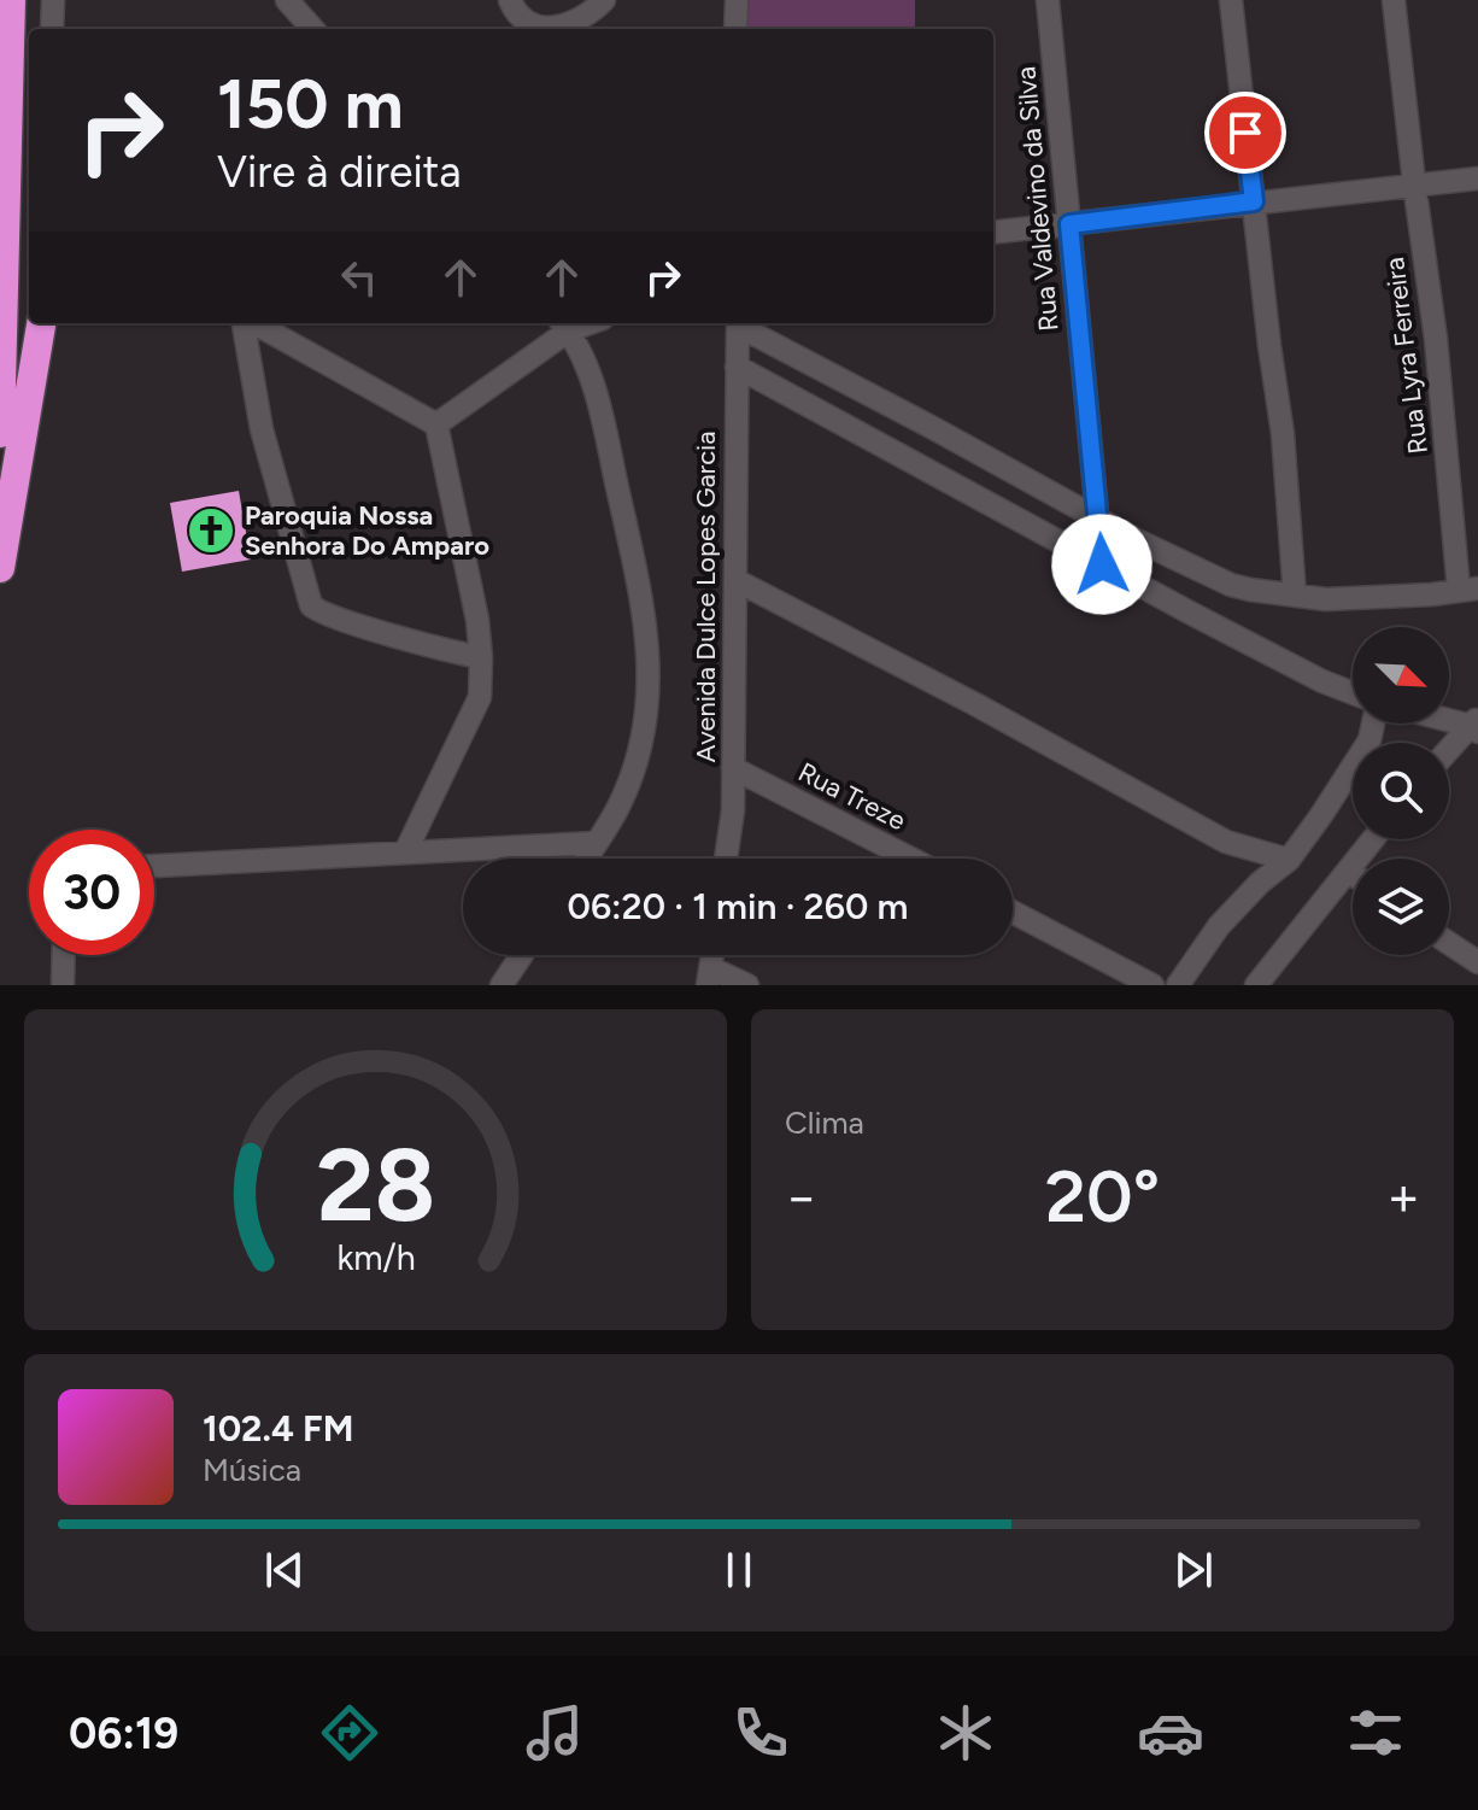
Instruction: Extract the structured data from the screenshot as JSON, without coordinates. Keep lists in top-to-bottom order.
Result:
{
  "streets": {
    "street": [
      "Rua Valdevino da Silva",
      "Rua Lyra Ferreira",
      "Avenida Dulce Lopes Garcia",
      "Rua Treze"
    ]
  },
  "crossings": [
    ["Avenida Dulce Lopes Garcia", "Rua Treze"]
  ],
  "places": {
    "church": ["Paroquia Nossa Senhora Do Amparo"]
  },
  "north": "bottom right",
  "page": {
    "turn": ["150 m", "Vire à direita"],
    "limit": "30",
    "trip": "06:20 · 1 min · 260 m",
    "tile": "Clima",
    "heat": ["−", "20°", "+"],
    "song": ["102.4 FM", "Música"],
    "tabs": "06:19",
    "gauge": ["28", "km/h"]
  }
}
